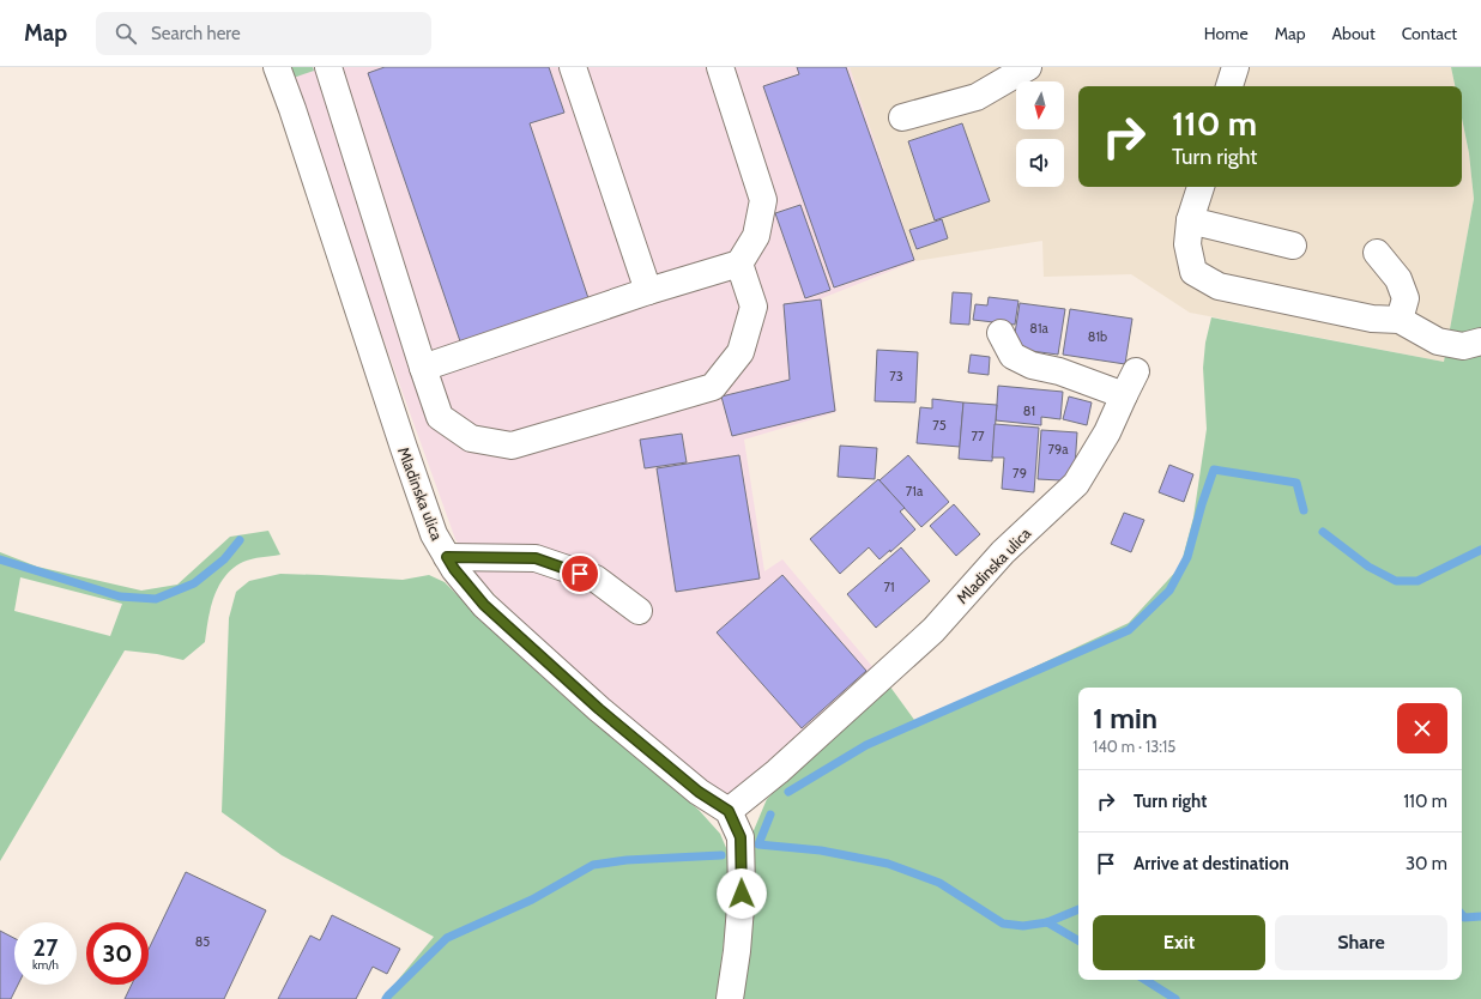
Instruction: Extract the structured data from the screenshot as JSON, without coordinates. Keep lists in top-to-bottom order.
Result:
{
  "streets": {
    "street": ["Mladinska ulica"]
  },
  "house_numbers": [
    "81a",
    "81b",
    "73",
    "81",
    "75",
    "77",
    "79a",
    "79",
    "71a",
    "71",
    "85"
  ],
  "north": "bottom",
  "page": {
    "header": "Map",
    "search": "Search here",
    "nav": [
      "Home",
      "Map",
      "About",
      "Contact"
    ],
    "turn": ["110 m", "Turn right"],
    "heading": ["1 min", "140 m · 13:15"],
    "list": [
      {
        "name": "Turn right",
        "value": "110 m"
      },
      {
        "name": "Arrive at destination",
        "value": "30 m"
      }
    ],
    "buttons": ["Exit", "Share"],
    "speed": "27 km/h",
    "limit": "30"
  }
}
